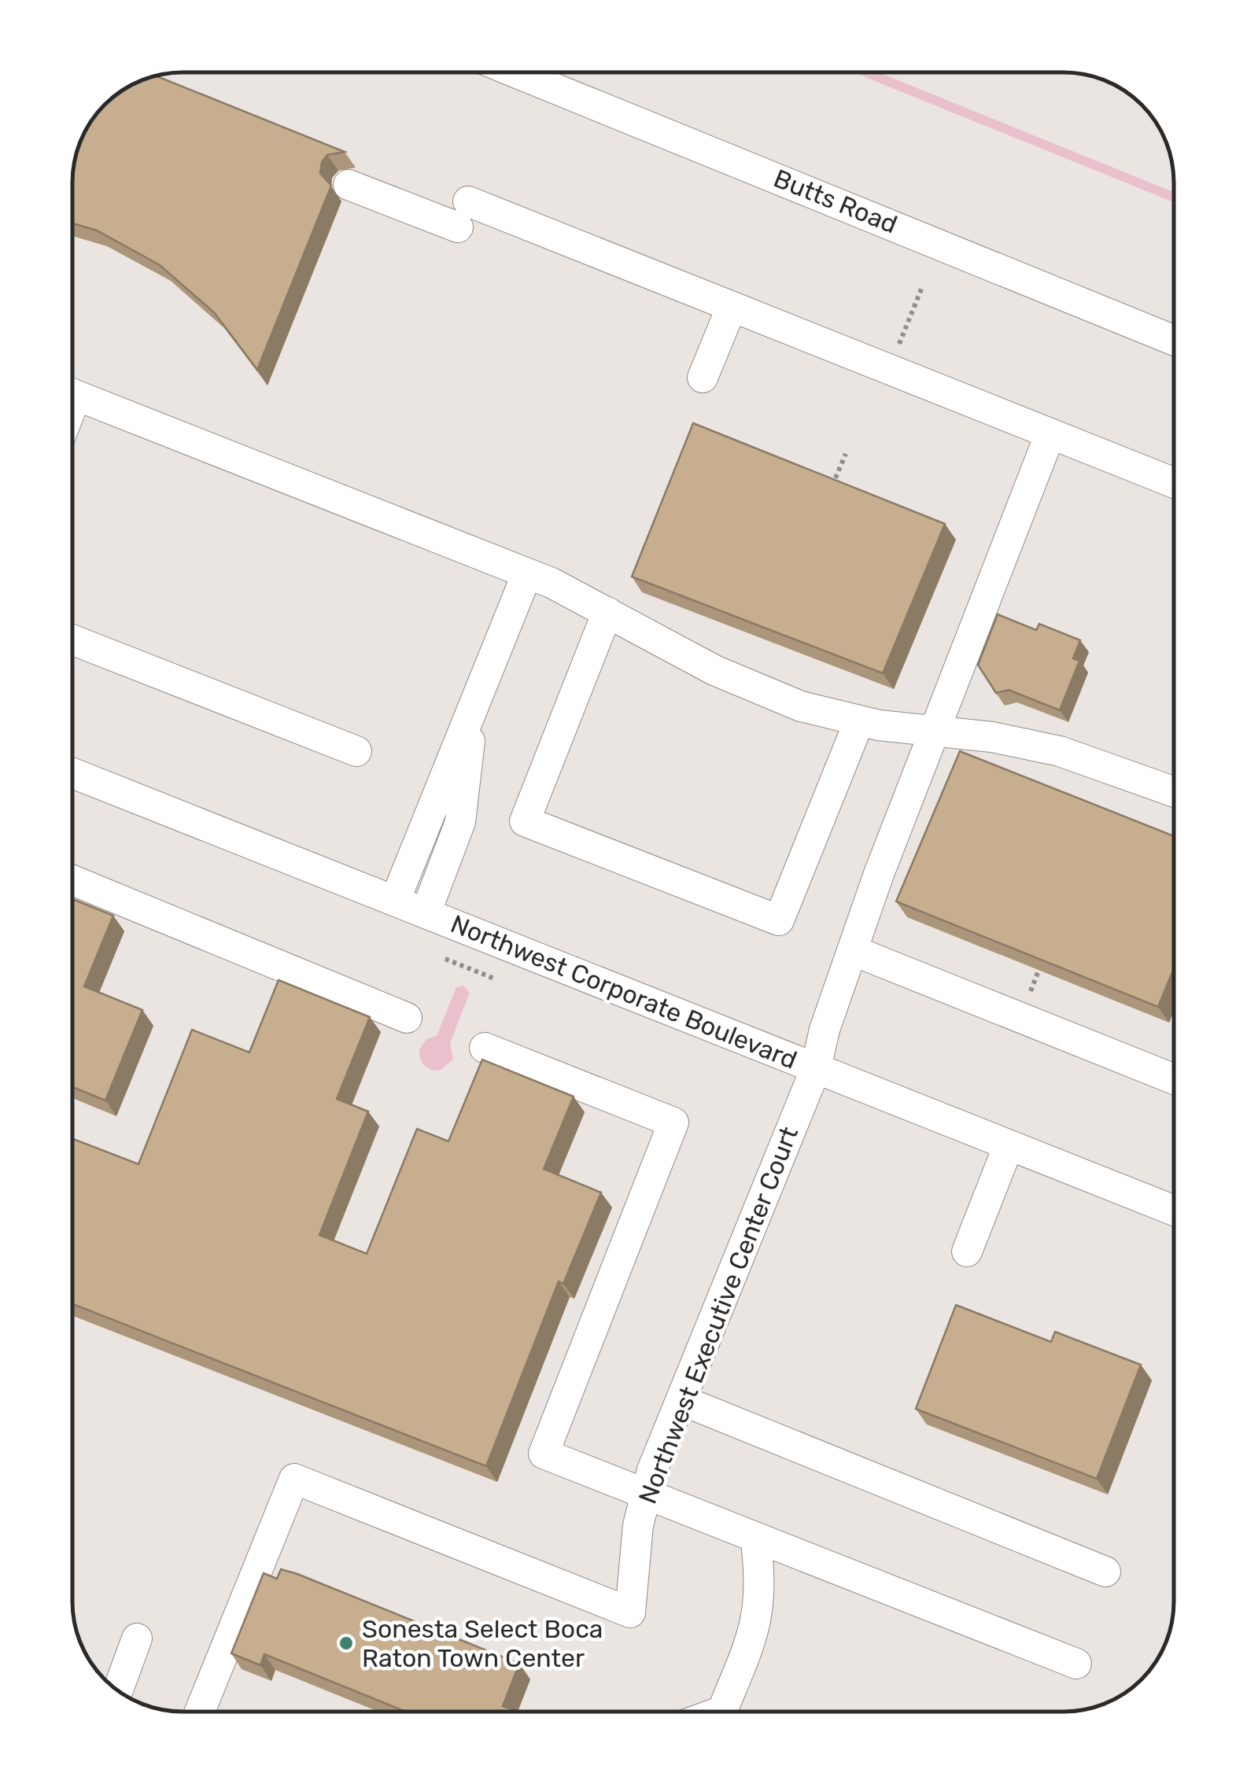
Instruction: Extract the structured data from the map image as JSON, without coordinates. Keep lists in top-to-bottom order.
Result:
{
  "streets": {
    "street": ["Butts Road", "Northwest Corporate Boulevard", "Northwest Executive Center Court"]
  },
  "crossings": [
    ["Northwest Corporate Boulevard", "Northwest Executive Center Court"]
  ],
  "places": ["Sonesta Select Boca Raton Town Center"]
}
